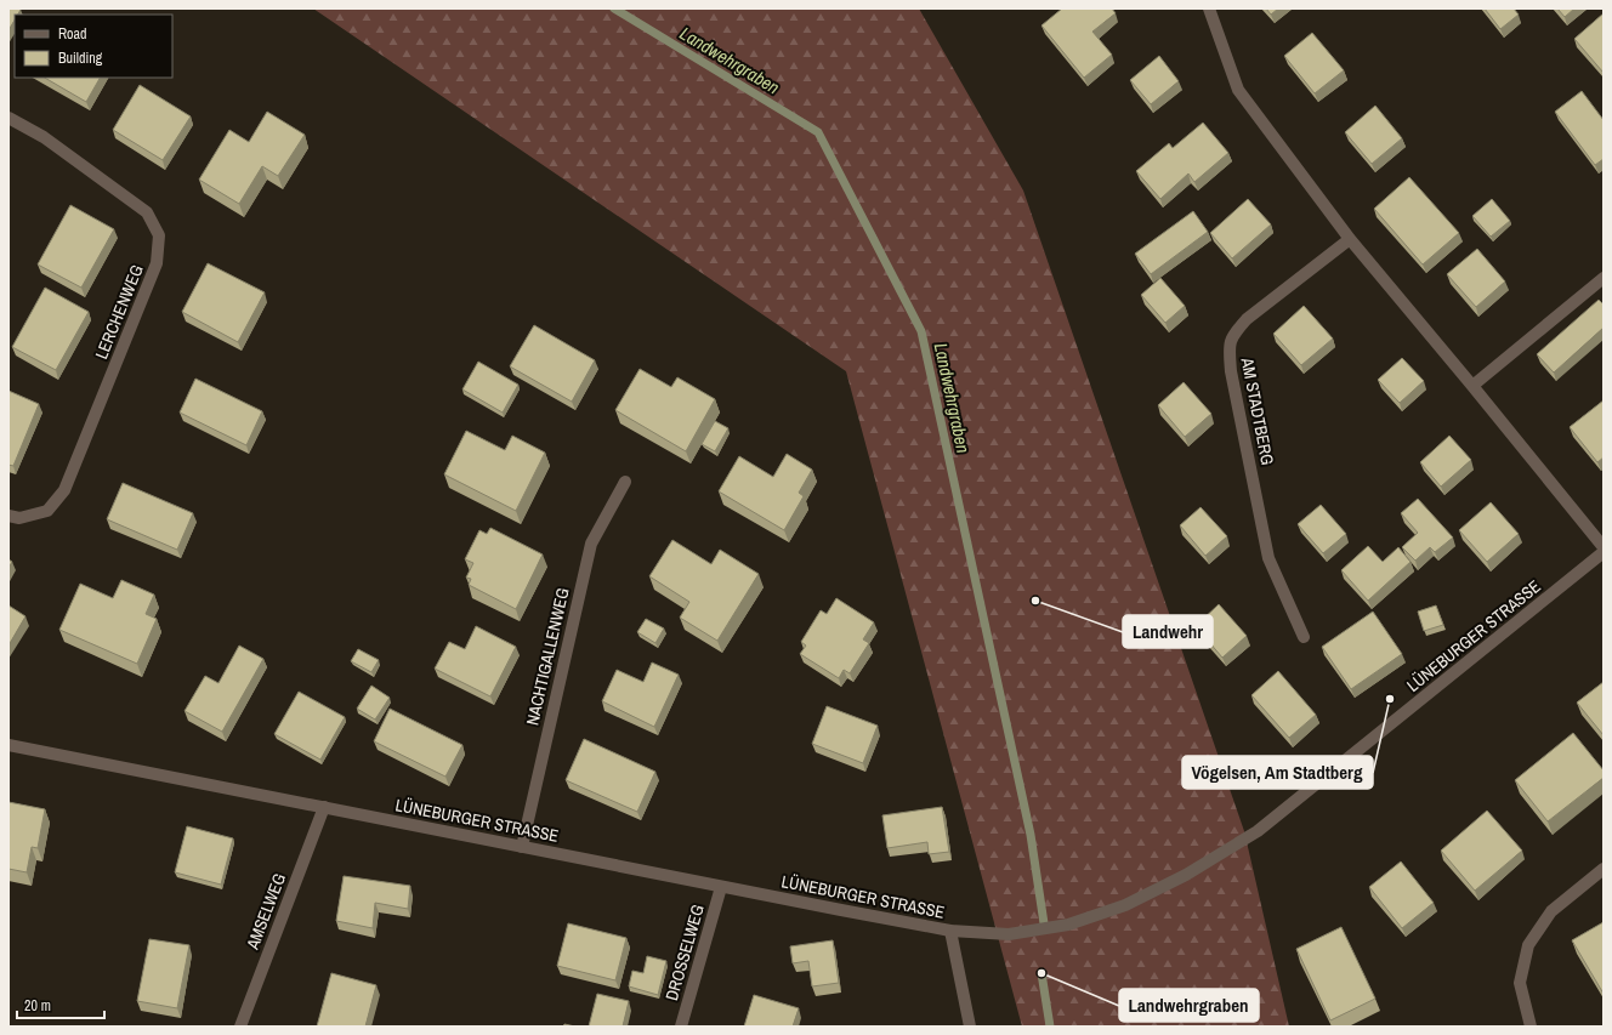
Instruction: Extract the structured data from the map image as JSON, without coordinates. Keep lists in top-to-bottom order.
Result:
{
  "streets": {
    "street": [
      "LERCHENWEG",
      "AM STADTBERG",
      "LÜNEBURGER STRASSE",
      "NACHTIGALLENWEG",
      "AMSELWEG",
      "DROSSELWEG"
    ]
  },
  "crossings": [
    ["LÜNEBURGER STRASSE", "NACHTIGALLENWEG"],
    ["LÜNEBURGER STRASSE", "AMSELWEG"],
    ["LÜNEBURGER STRASSE", "DROSSELWEG"]
  ],
  "water": ["Landwehrgraben"],
  "places": ["Landwehr", "Vögelsen, Am Stadtberg", "Landwehrgraben"],
  "legend": ["Road", "Building"],
  "scale_bar": "20 m"
}
